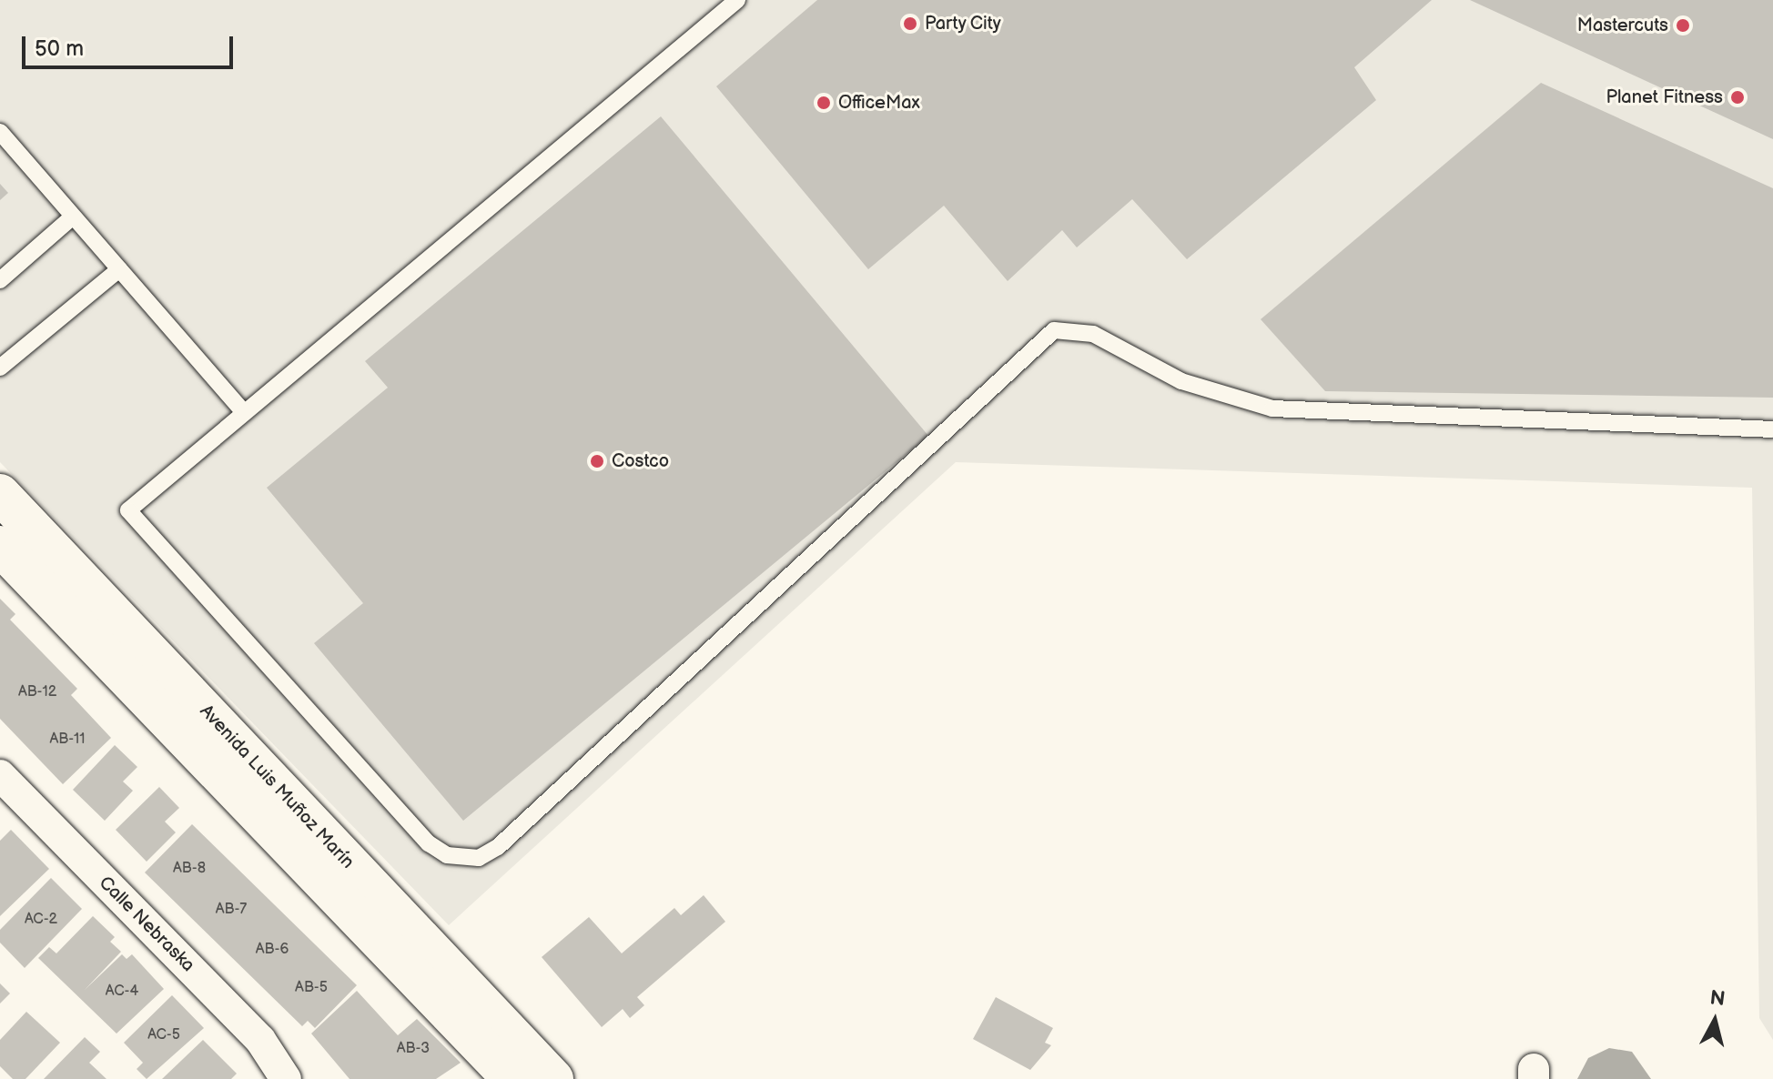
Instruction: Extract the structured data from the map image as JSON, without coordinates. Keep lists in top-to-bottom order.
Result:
{
  "streets": {
    "main road": ["Avenida Luis Muñoz Marín"],
    "street": ["Calle Nebraska"]
  },
  "places": [
    "Party City",
    "Mastercuts",
    "Planet Fitness",
    "OfficeMax",
    "Costco"
  ],
  "house_numbers": [
    "AB-12",
    "AB-11",
    "AB-8",
    "AB-7",
    "AC-2",
    "AB-6",
    "AB-5",
    "AC-4",
    "AC-5",
    "AB-3"
  ],
  "scale_bar": "50 m",
  "north": "top"
}
